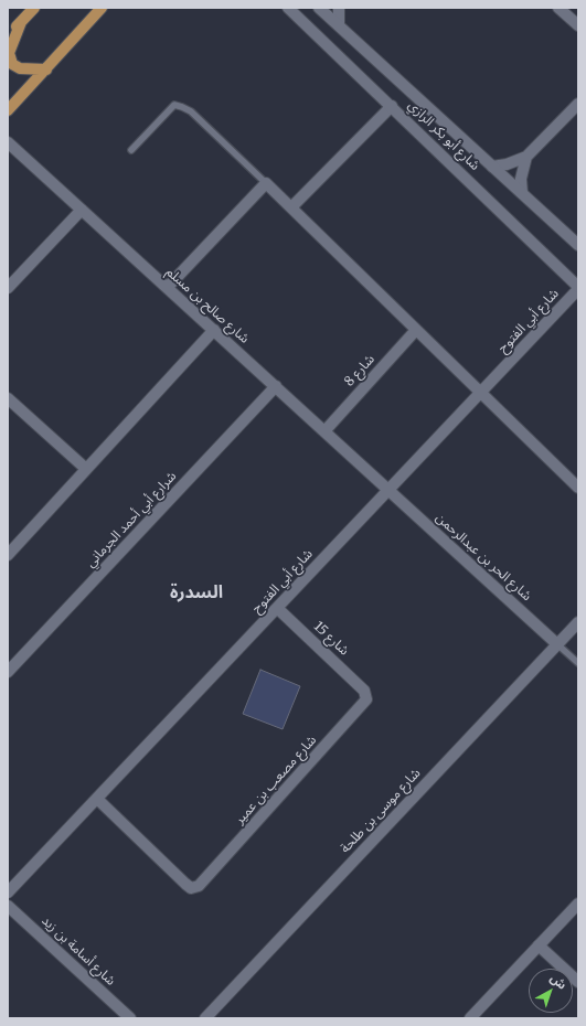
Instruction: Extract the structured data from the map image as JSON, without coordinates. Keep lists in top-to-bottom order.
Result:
{
  "streets": {
    "street": [
      "شارع أبو بكر الرازي",
      "شارع صالح بن مسلم",
      "شارع أبي الفتوح",
      "شارع 8",
      "شرارع أبي أحمد الجرماني",
      "شارع الحر بن عبدالرحمن",
      "شارع 15",
      "شارع مصعب بن عمير",
      "شارع موسى بن طلحة",
      "شارع أسامة بن زيد"
    ]
  },
  "crossings": [
    ["شارع أبو بكر الرازي", "شارع أبي الفتوح"],
    ["شارع صالح بن مسلم", "شارع أبي الفتوح"],
    ["شارع صالح بن مسلم", "شارع 8"],
    ["شارع صالح بن مسلم", "شرارع أبي أحمد الجرماني"],
    ["شارع صالح بن مسلم", "شارع الحر بن عبدالرحمن"],
    ["شارع أبي الفتوح", "شارع الحر بن عبدالرحمن"],
    ["شارع أبي الفتوح", "شارع 15"],
    ["شارع أبي الفتوح", "شارع مصعب بن عمير"],
    ["شارع الحر بن عبدالرحمن", "شارع موسى بن طلحة"],
    ["شارع 15", "شارع مصعب بن عمير"]
  ],
  "districts": ["السدرة"],
  "north": "top right"
}
